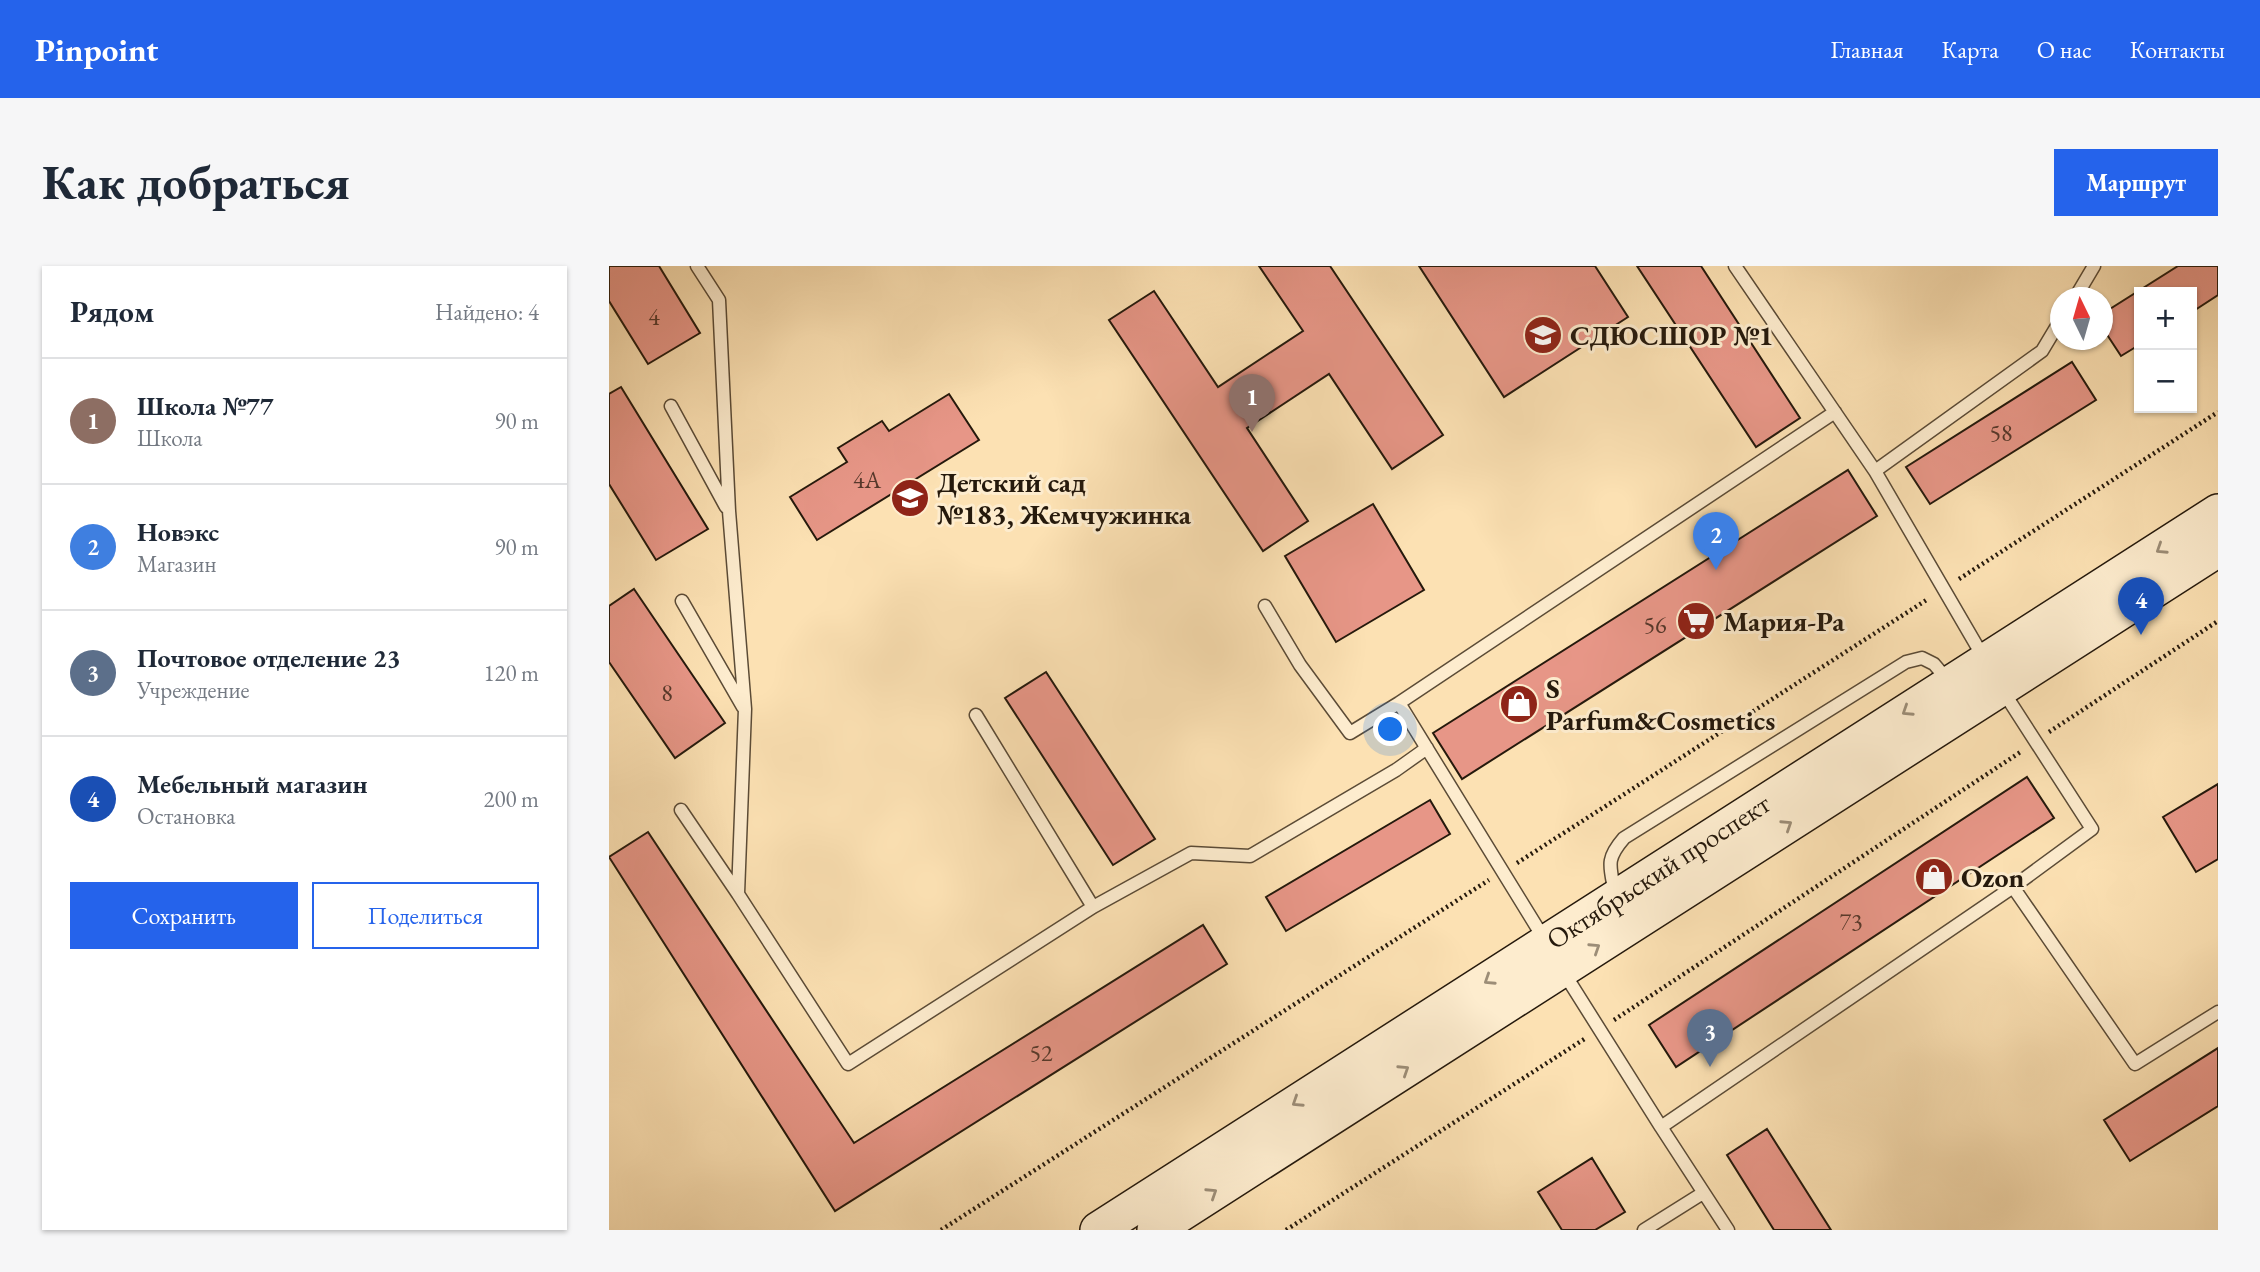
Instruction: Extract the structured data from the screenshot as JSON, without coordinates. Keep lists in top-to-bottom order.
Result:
{
  "streets": {
    "main road": ["Октябрьский проспект"]
  },
  "places": {
    "school or university": ["СДЮСШОР №1", "Детский сад №183, Жемчужинка"],
    "supermarket": ["Мария-Ра"],
    "shop": ["S Parfum&Cosmetics", "Ozon"]
  },
  "house_numbers": [
    "4",
    "58",
    "4А",
    "56",
    "8",
    "73",
    "52"
  ],
  "north": "top",
  "page": {
    "header": "Pinpoint",
    "nav": [
      "Главная",
      "Карта",
      "О нас",
      "Контакты"
    ],
    "buttons": [
      "Маршрут",
      ["Сохранить", "Поделиться"]
    ],
    "title": "Как добраться",
    "heading": ["Рядом", "Найдено: 4"],
    "map_buttons": ["+", "−"],
    "list": [
      {
        "mark": "1",
        "name": "Школа №77",
        "note": "Школа",
        "value": "90 m"
      },
      {
        "mark": "2",
        "name": "Новэкс",
        "note": "Магазин",
        "value": "90 m"
      },
      {
        "mark": "3",
        "name": "Почтовое отделение 23",
        "note": "Учреждение",
        "value": "120 m"
      },
      {
        "mark": "4",
        "name": "Мебельный магазин",
        "note": "Остановка",
        "value": "200 m"
      }
    ],
    "pins": [
      "1",
      "2",
      "4",
      "3"
    ]
  }
}
